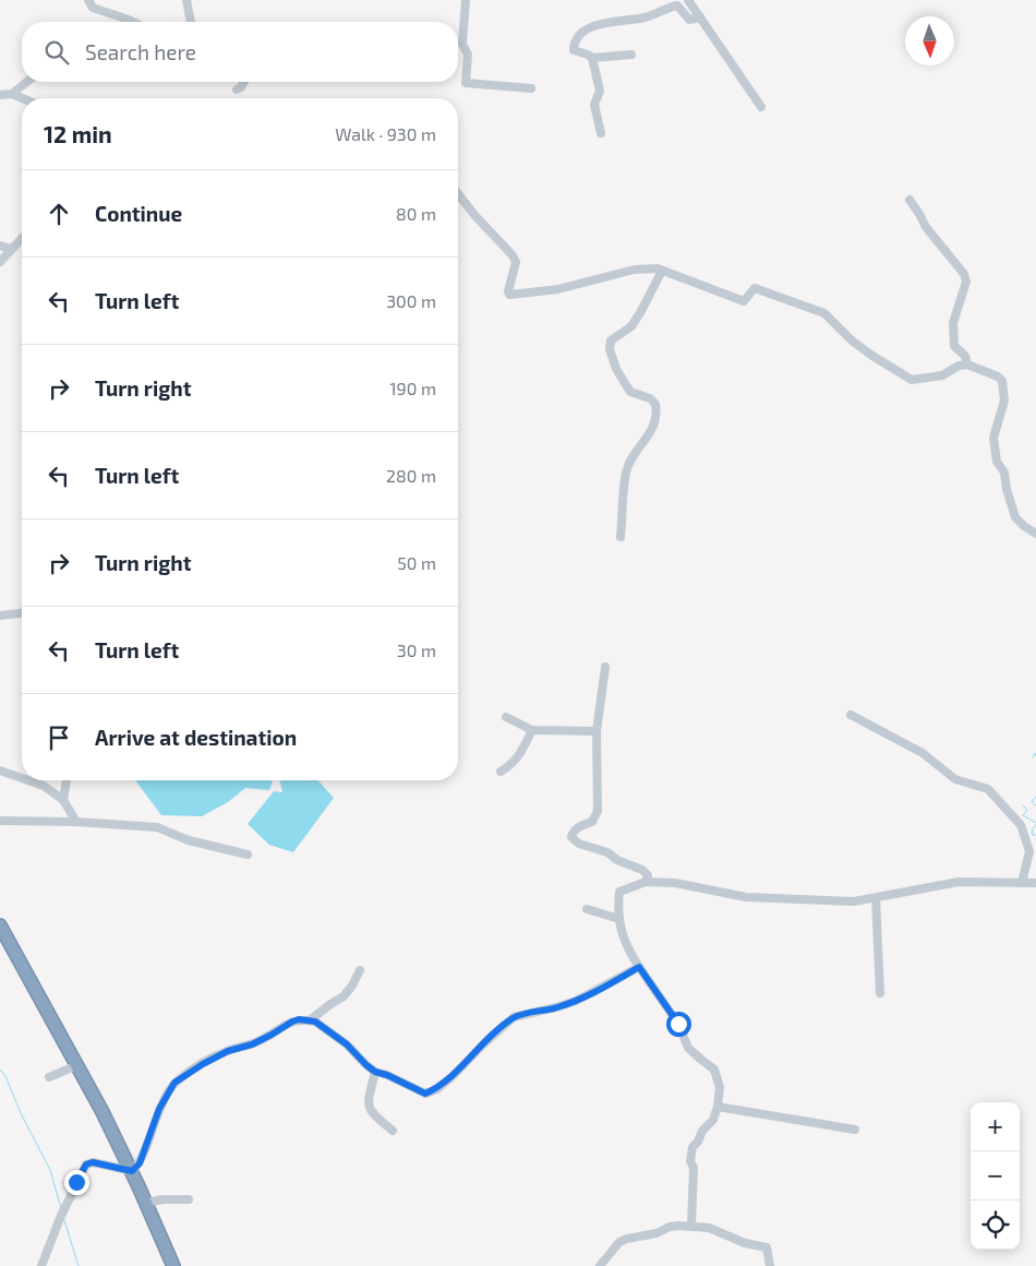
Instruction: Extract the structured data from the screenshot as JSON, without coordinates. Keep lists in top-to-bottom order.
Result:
{
  "north": "bottom",
  "page": {
    "search": "Search here",
    "heading": ["12 min", "Walk · 930 m"],
    "list": [
      ["Continue", "80 m"],
      ["Turn left", "300 m"],
      ["Turn right", "190 m"],
      ["Turn left", "280 m"],
      ["Turn right", "50 m"],
      ["Turn left", "30 m"],
      "Arrive at destination"
    ],
    "map_buttons": ["+", "−"]
  }
}
